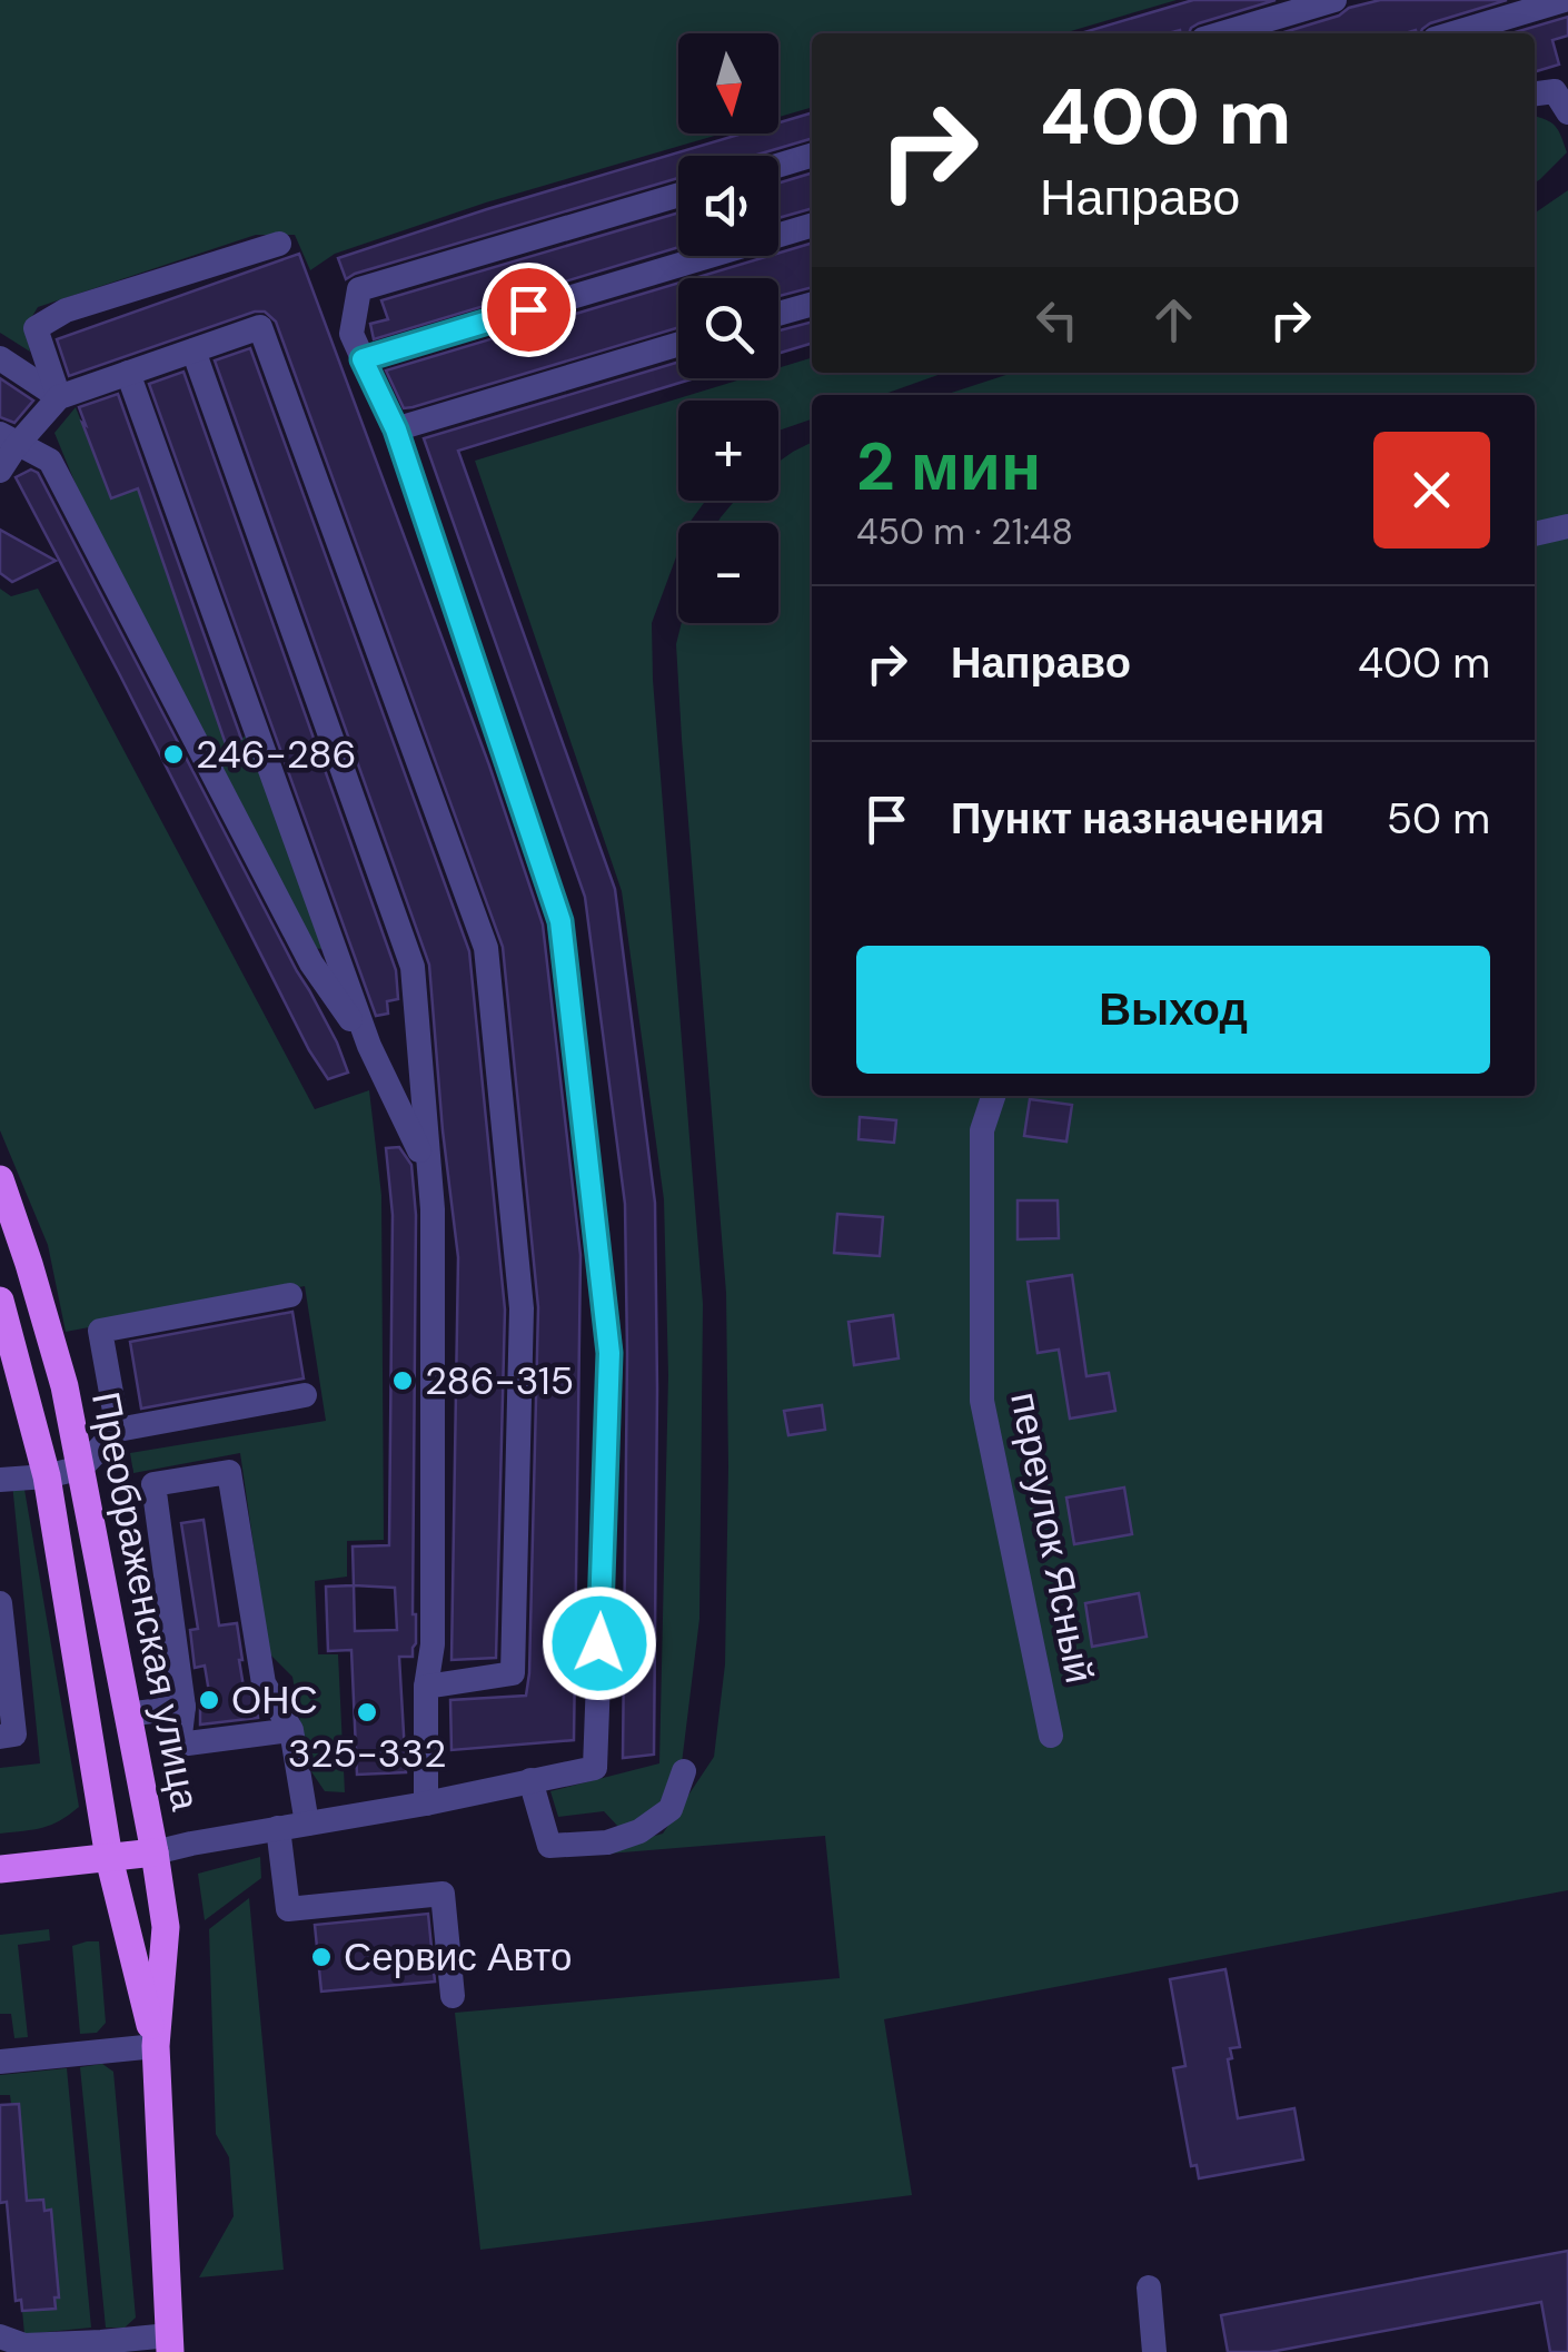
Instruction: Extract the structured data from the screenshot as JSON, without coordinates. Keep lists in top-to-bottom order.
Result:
{
  "streets": {
    "main road": ["Преображенская улица"],
    "street": ["переулок Ясный"]
  },
  "places": [
    "246-286",
    "286-315",
    "ОНС",
    "325-332",
    "Сервис Авто"
  ],
  "north": "bottom",
  "page": {
    "map_buttons": ["+", "−"],
    "turn": ["400 m", "Направо"],
    "heading": ["2 мин", "450 m · 21:48"],
    "list": [
      {
        "name": "Направо",
        "value": "400 m"
      },
      {
        "name": "Пункт назначения",
        "value": "50 m"
      }
    ],
    "buttons": "Выход"
  }
}
